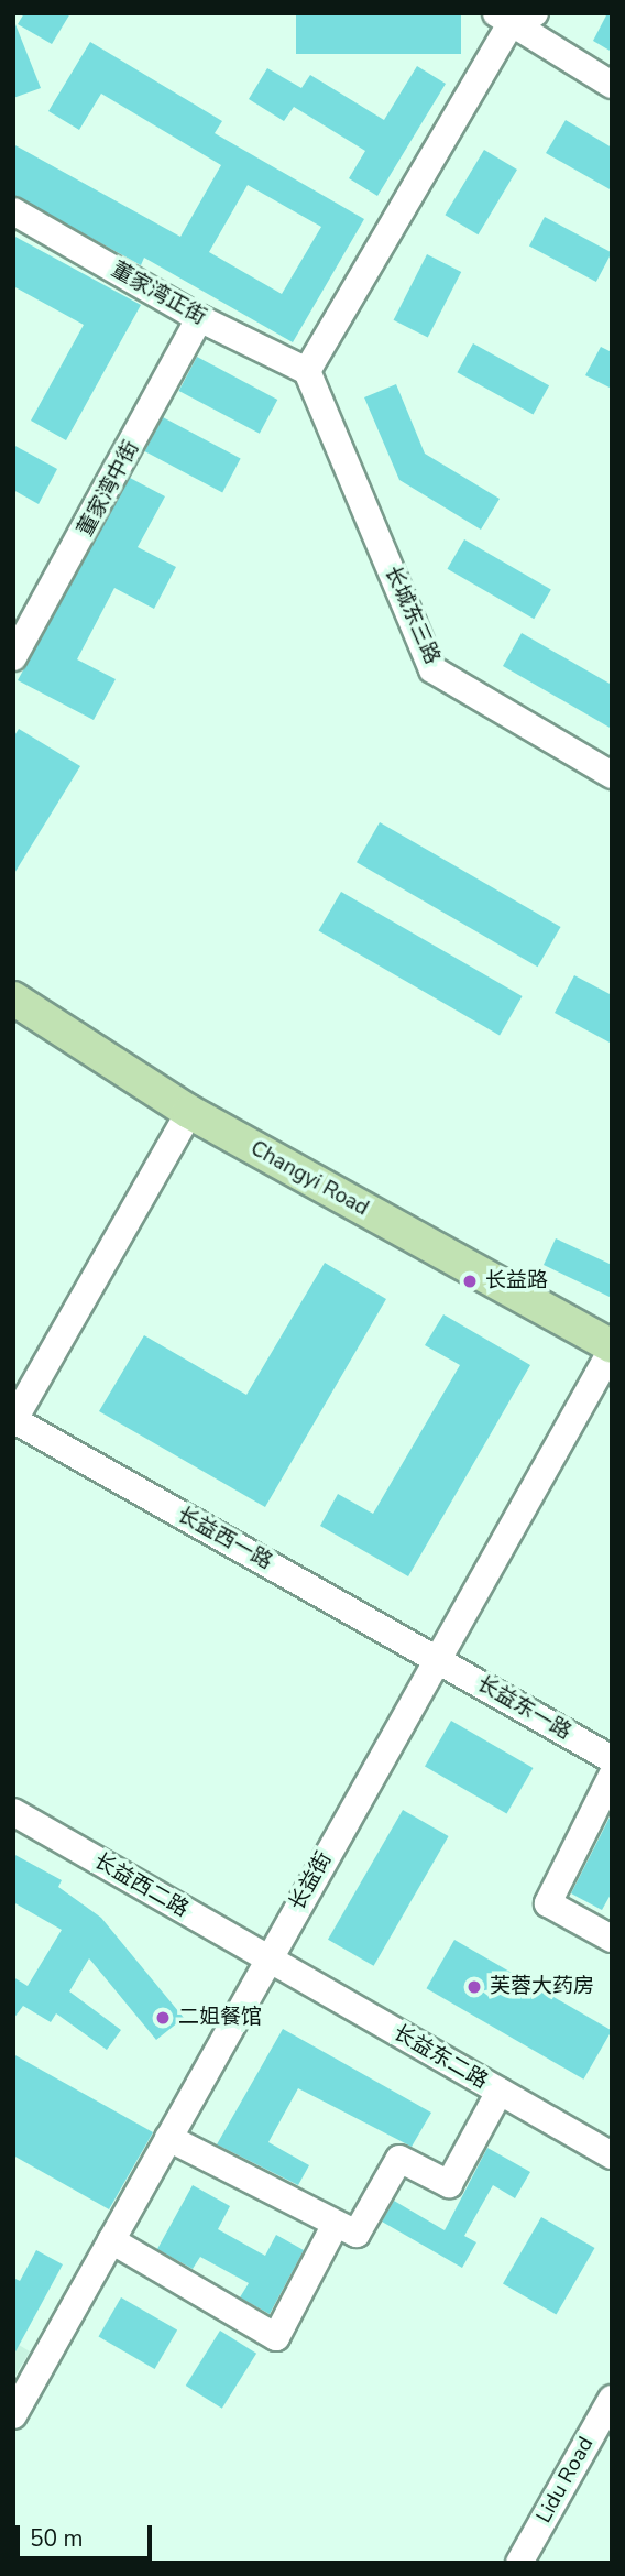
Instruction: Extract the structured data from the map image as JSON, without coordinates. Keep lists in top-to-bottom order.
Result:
{
  "streets": {
    "main road": ["Changyi Road"],
    "street": [
      "董家湾正街",
      "董家湾中街",
      "长城东三路",
      "长益西一路",
      "长益东一路",
      "长益街",
      "长益西二路",
      "长益东二路",
      "Lidu Road"
    ]
  },
  "crossings": [
    ["董家湾正街", "董家湾中街"],
    ["董家湾正街", "长城东三路"],
    ["Changyi Road", "长益街"],
    ["长益西一路", "长益东一路"],
    ["长益西一路", "长益街"],
    ["长益东一路", "长益街"],
    ["长益街", "长益西二路"],
    ["长益街", "长益东二路"],
    ["长益西二路", "长益东二路"]
  ],
  "places": ["长益路", "芙蓉大药房", "二姐餐馆"],
  "scale_bar": "50 m"
}
